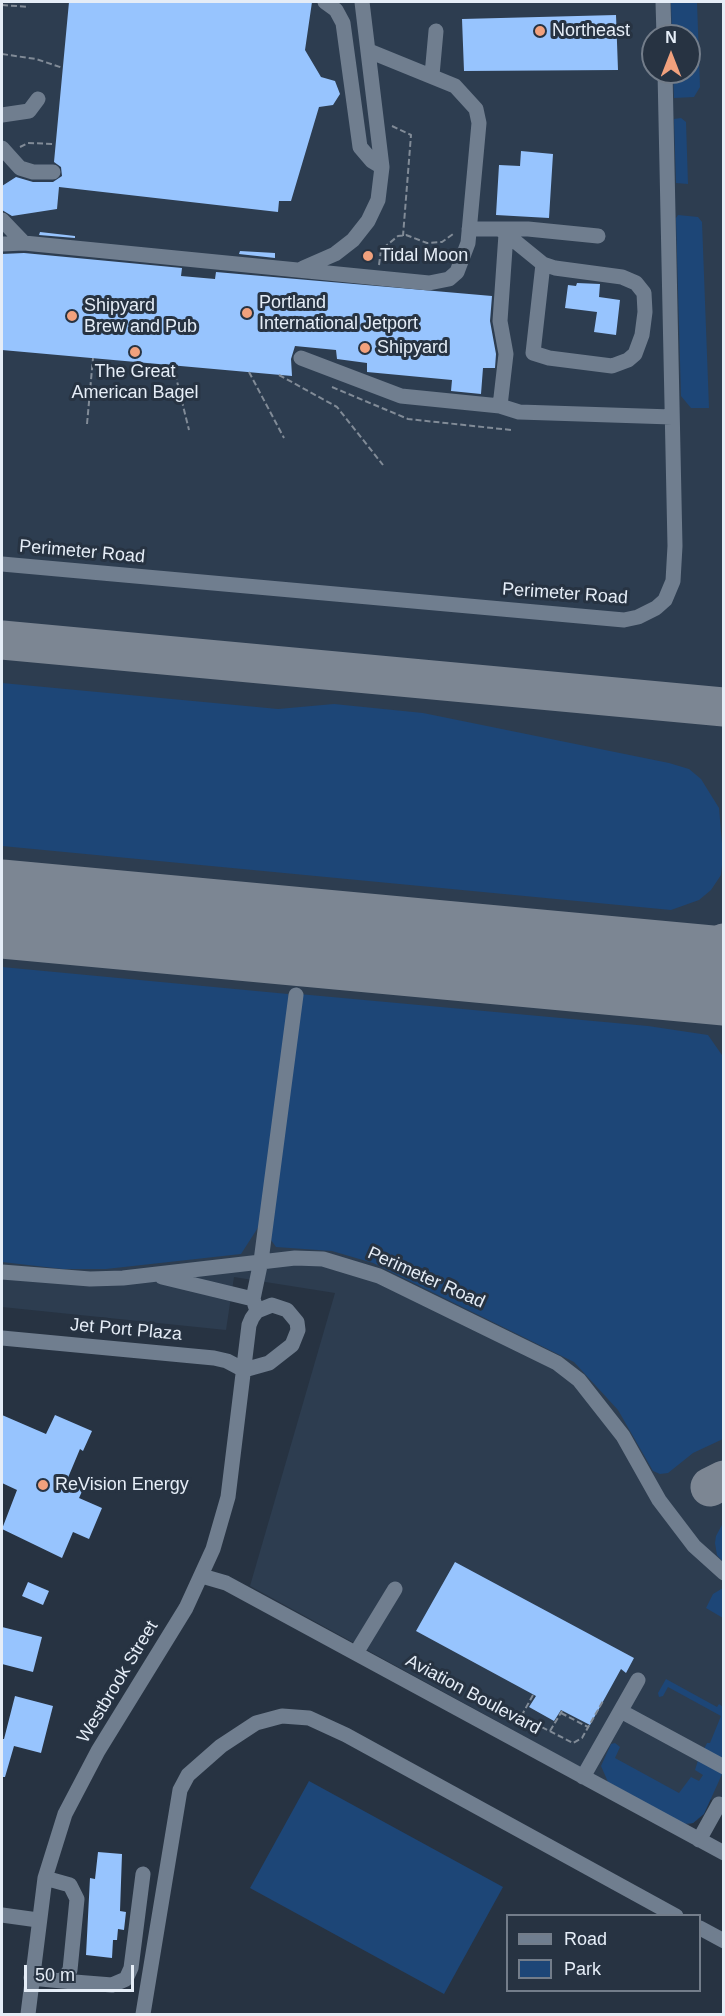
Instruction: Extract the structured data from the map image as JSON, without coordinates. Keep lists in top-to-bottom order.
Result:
{
  "streets": {
    "street": [
      "Perimeter Road",
      "Jet Port Plaza",
      "Westbrook Street",
      "Aviation Boulevard"
    ]
  },
  "crossings": [
    ["Perimeter Road", "Westbrook Street"],
    ["Jet Port Plaza", "Westbrook Street"],
    ["Westbrook Street", "Aviation Boulevard"]
  ],
  "places": [
    "Northeast",
    "Tidal Moon",
    "Portland International Jetport",
    "Shipyard Brew and Pub",
    "Shipyard",
    "The Great American Bagel",
    "ReVision Energy"
  ],
  "legend": ["Road", "Park"],
  "scale_bar": "50 m",
  "north": "top"
}
